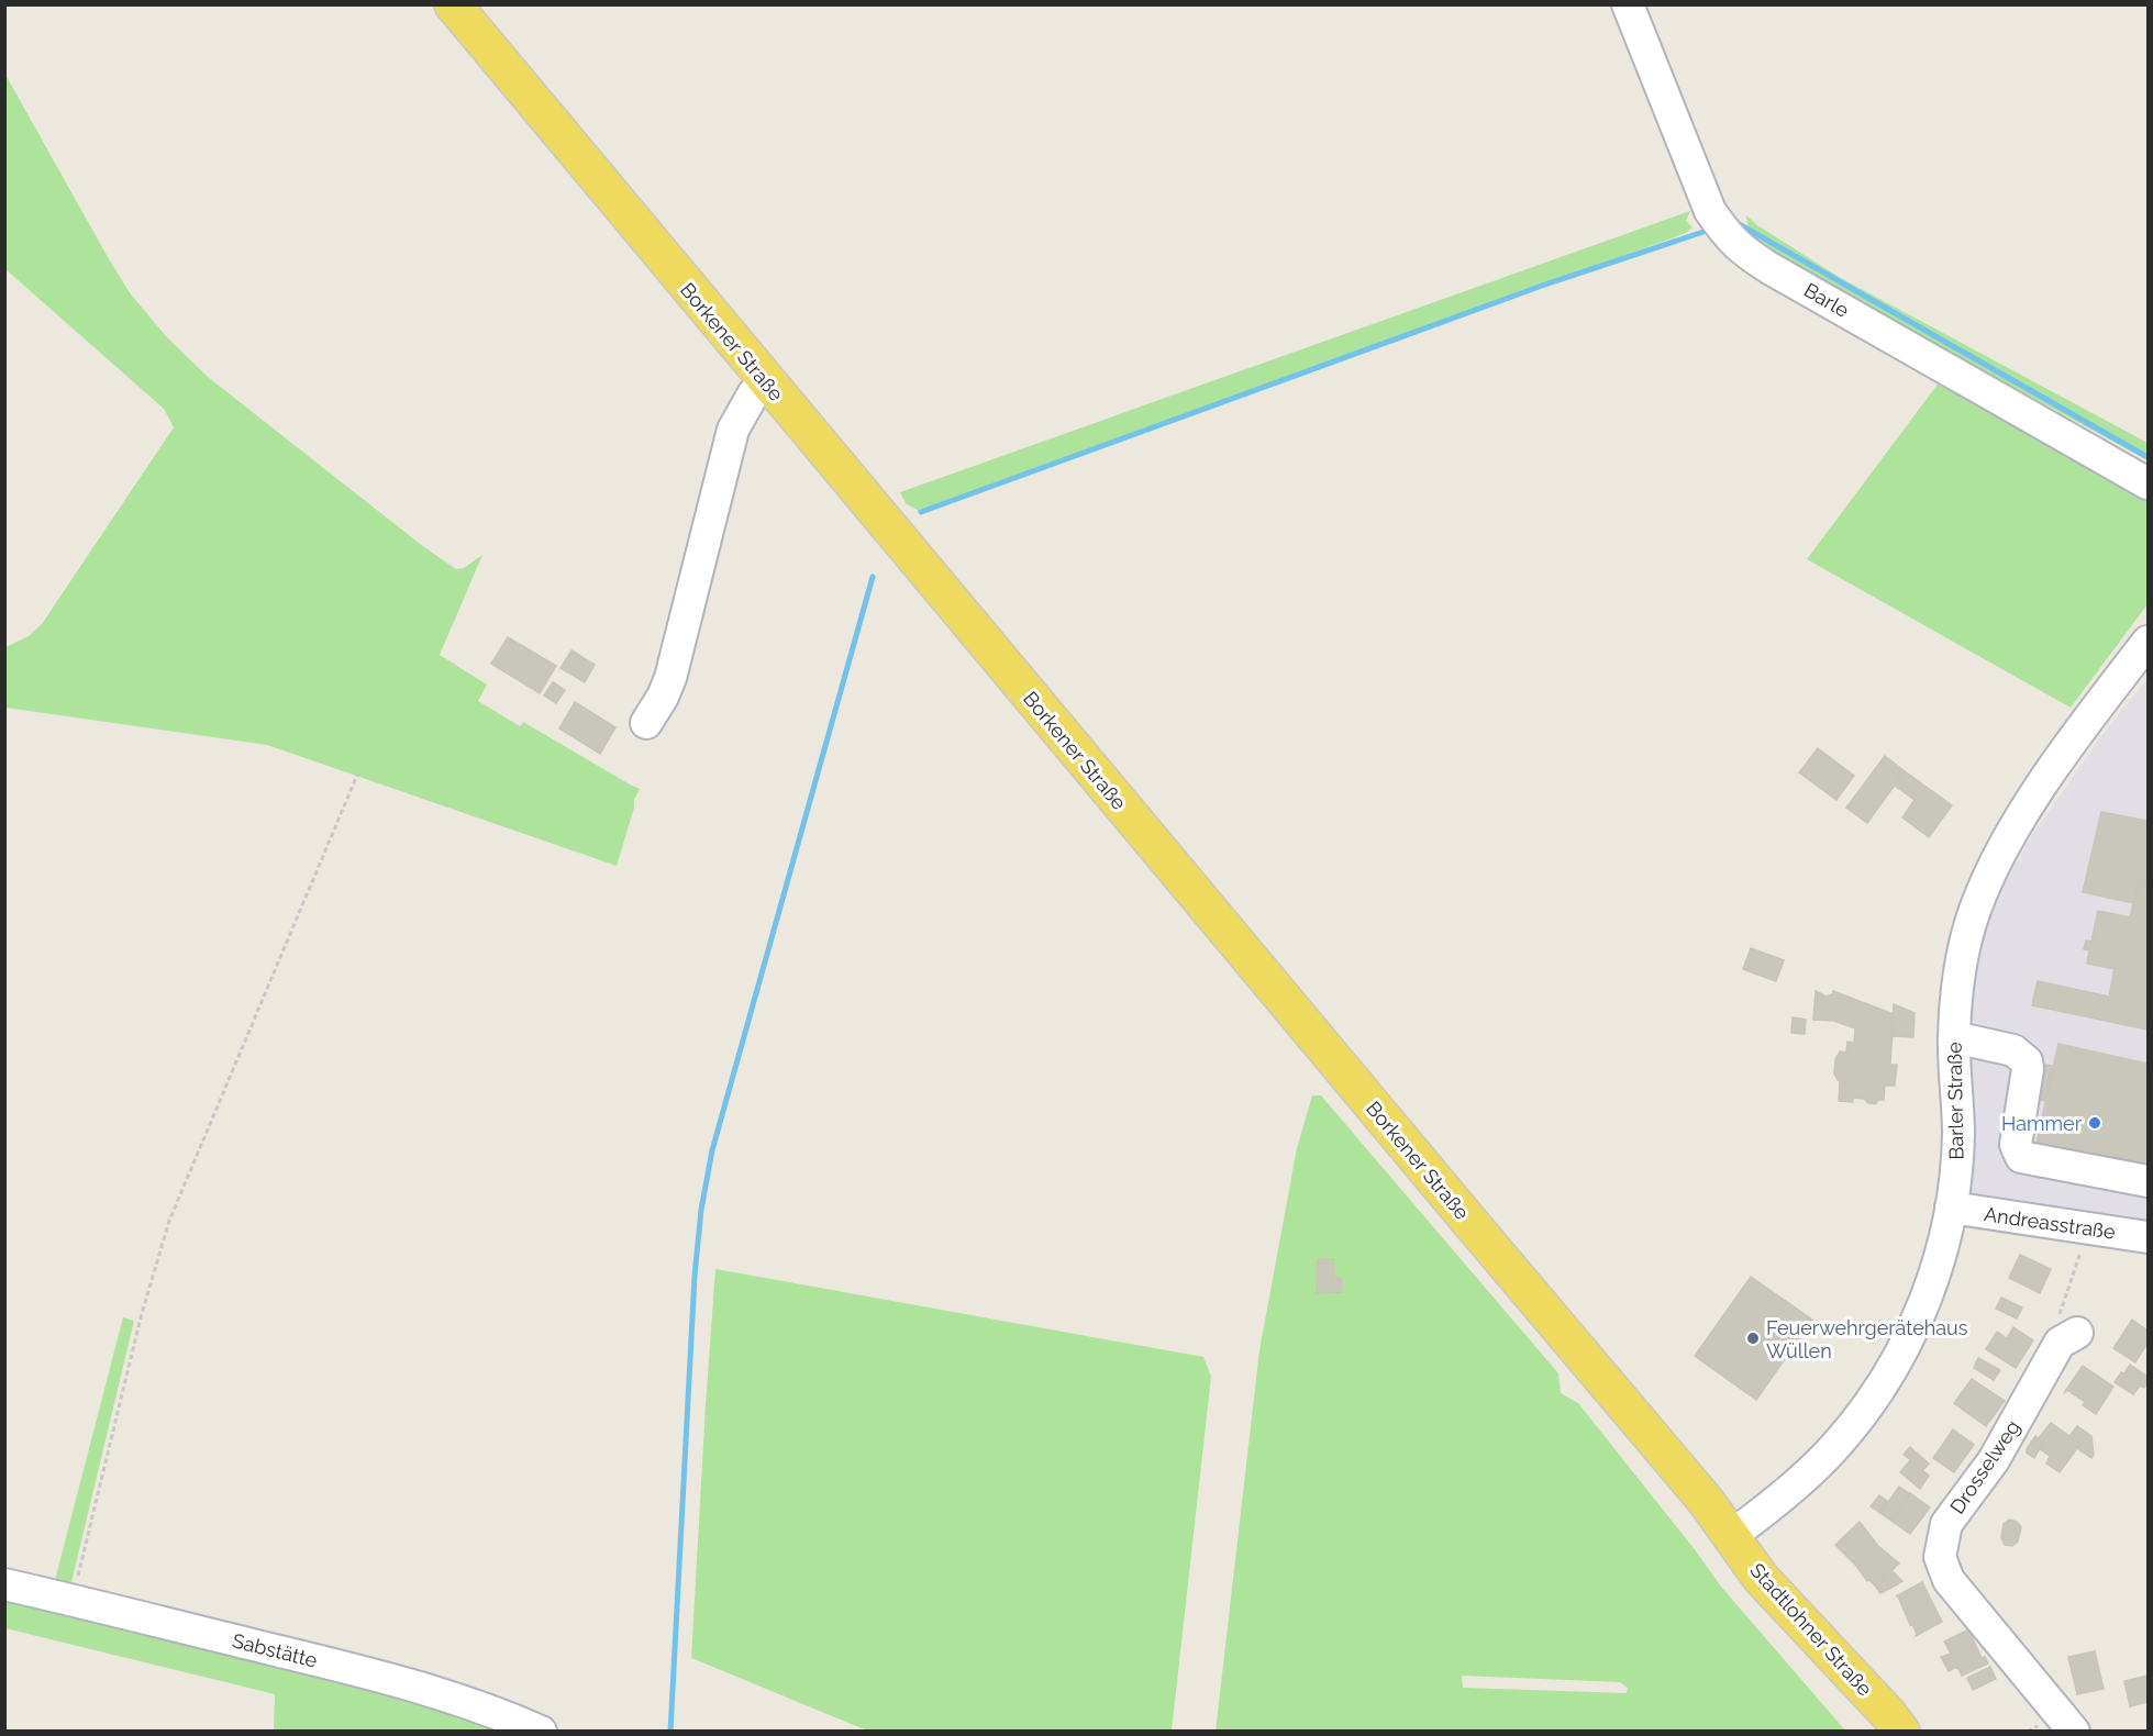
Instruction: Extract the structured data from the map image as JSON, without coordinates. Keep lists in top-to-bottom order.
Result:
{
  "streets": {
    "main road": ["Borkener Straße", "Stadtlohner Straße"],
    "street": [
      "Barle",
      "Barler Straße",
      "Andreasstraße",
      "Drosselweg",
      "Sabstätte"
    ]
  },
  "crossings": [
    ["Borkener Straße", "Stadtlohner Straße"],
    ["Barler Straße", "Andreasstraße"],
    ["Barler Straße", "Stadtlohner Straße"]
  ],
  "places": ["Hammer", "Feuerwehrgerätehaus Wüllen"]
}
